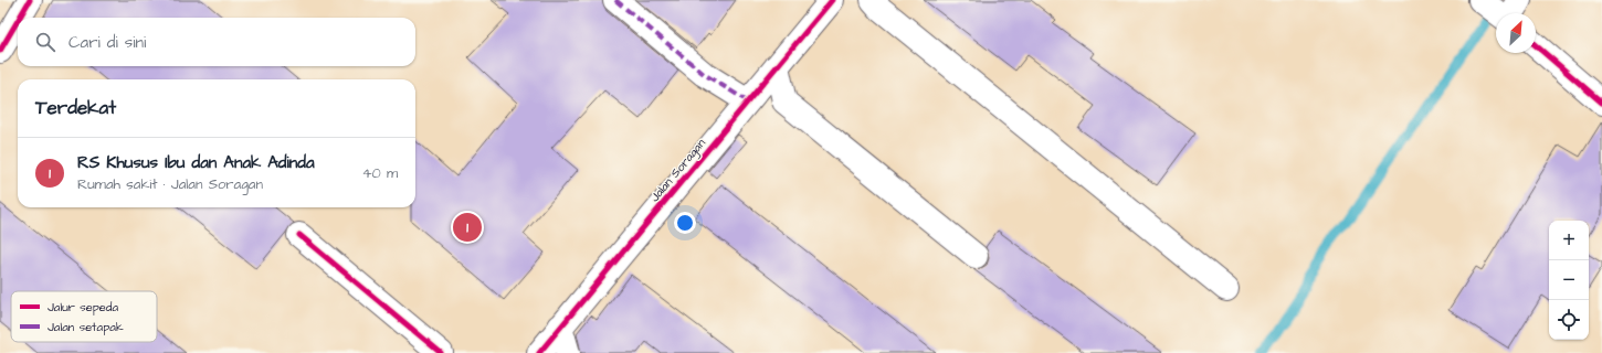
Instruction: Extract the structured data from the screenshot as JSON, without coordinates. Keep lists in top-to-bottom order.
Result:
{
  "streets": {
    "street": ["Jalan Soragan"]
  },
  "legend": ["Jalur sepeda", "Jalan setapak"],
  "north": "top right",
  "page": {
    "search": "Cari di sini",
    "heading": "Terdekat",
    "list": [
      {
        "mark": "1",
        "name": "RS Khusus Ibu dan Anak Adinda",
        "note": "Rumah sakit · Jalan Soragan",
        "value": "40 m"
      }
    ],
    "pins": "1",
    "map_buttons": ["+", "−"]
  }
}
